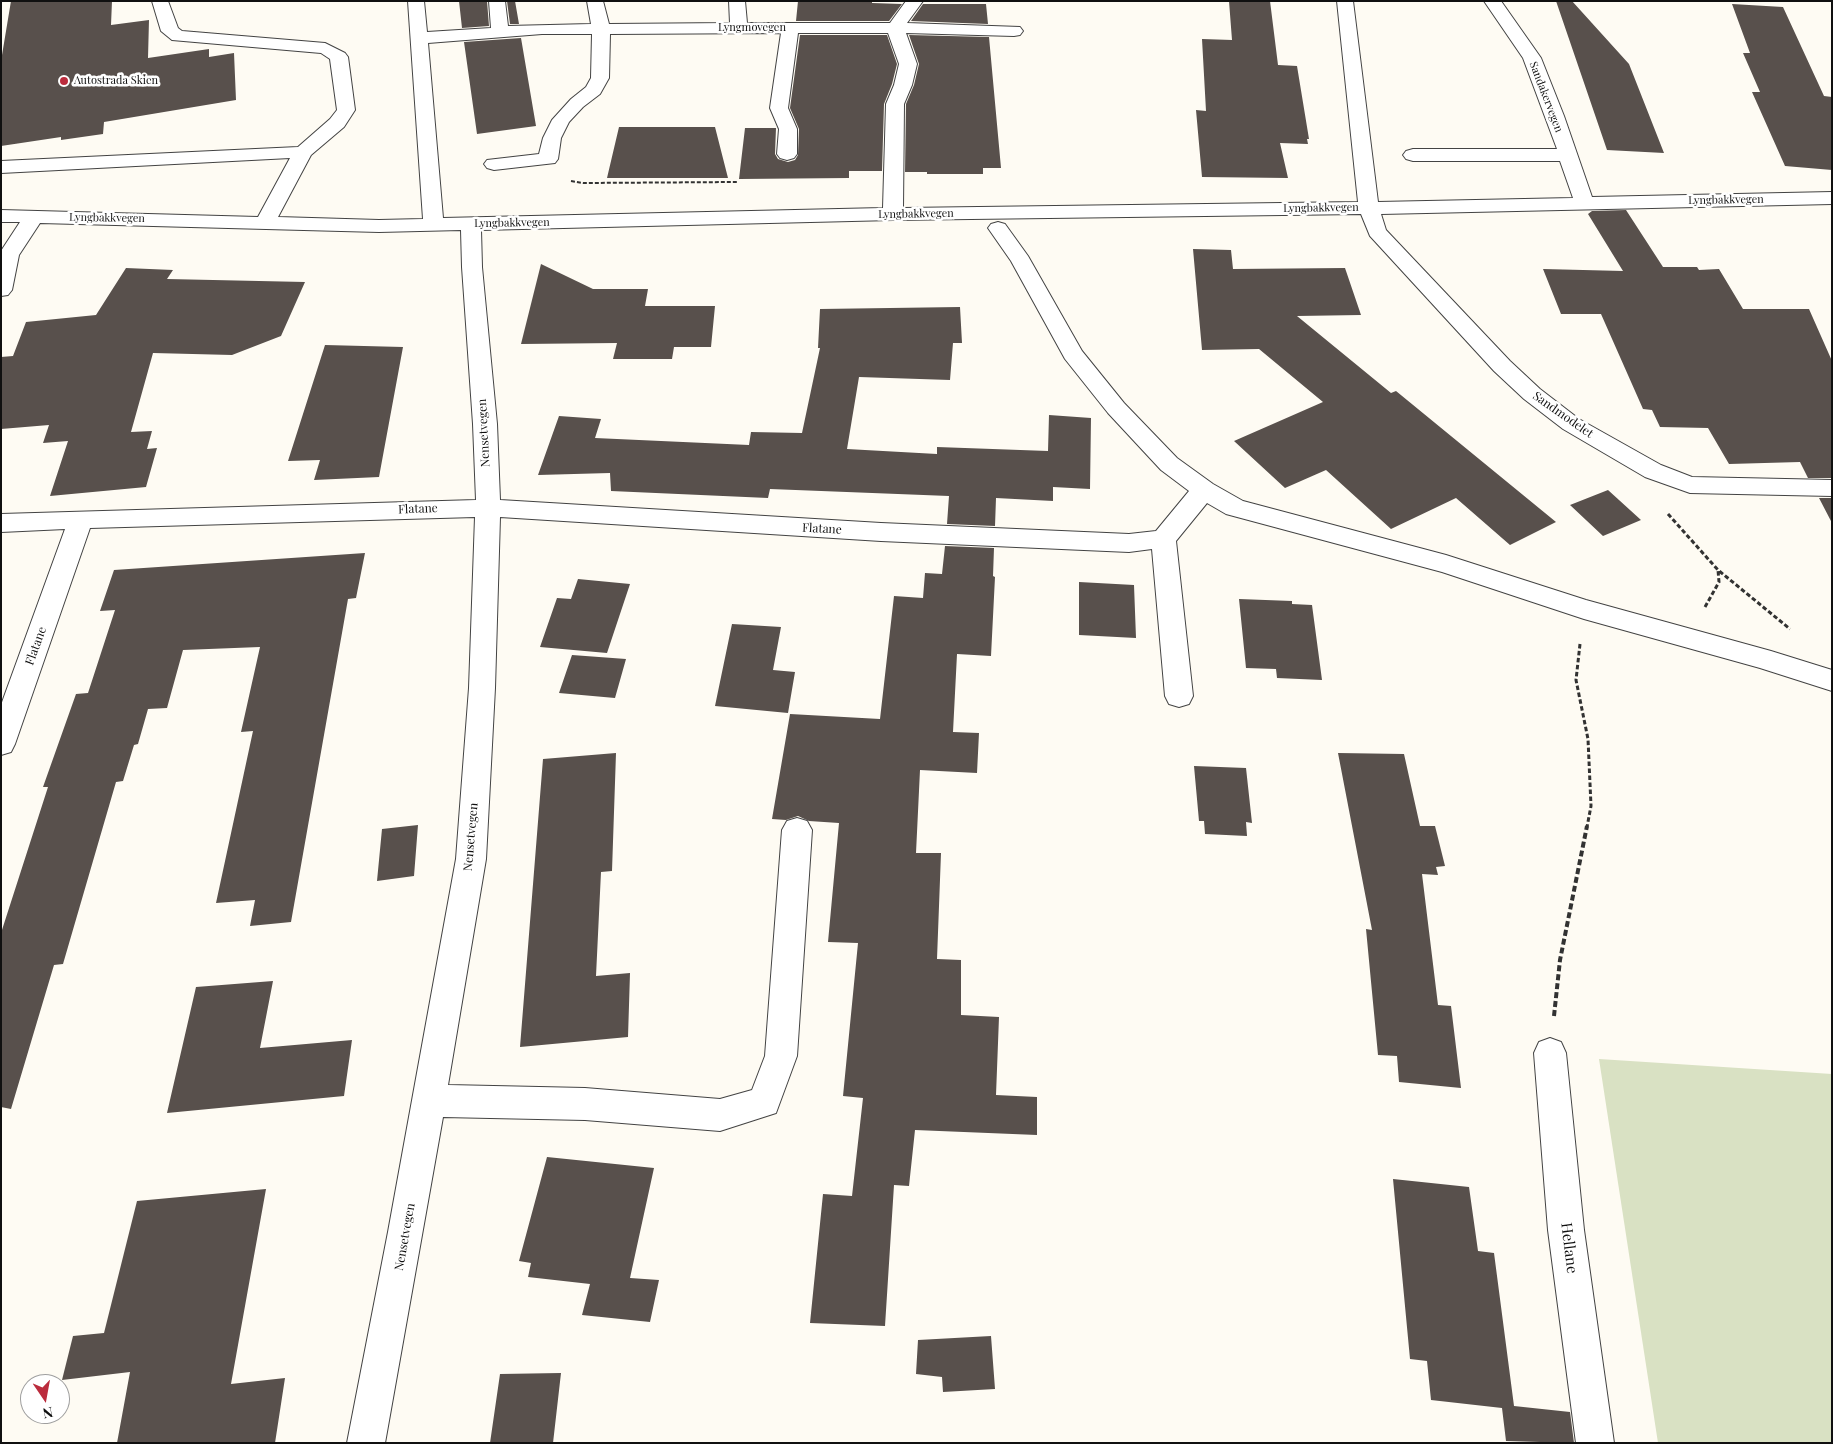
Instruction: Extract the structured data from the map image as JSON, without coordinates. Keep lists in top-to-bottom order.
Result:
{
  "streets": {
    "street": [
      "Lyngmovegen",
      "Sandakervegen",
      "Lyngbakkvegen",
      "Sandmodelet",
      "Nensetvegen",
      "Flatane",
      "Hellane"
    ]
  },
  "crossings": [
    ["Sandakervegen", "Lyngbakkvegen"],
    ["Lyngbakkvegen", "Sandmodelet"],
    ["Lyngbakkvegen", "Nensetvegen"],
    ["Nensetvegen", "Flatane"]
  ],
  "places": ["Autostrada Skien"],
  "north": "bottom"
}
